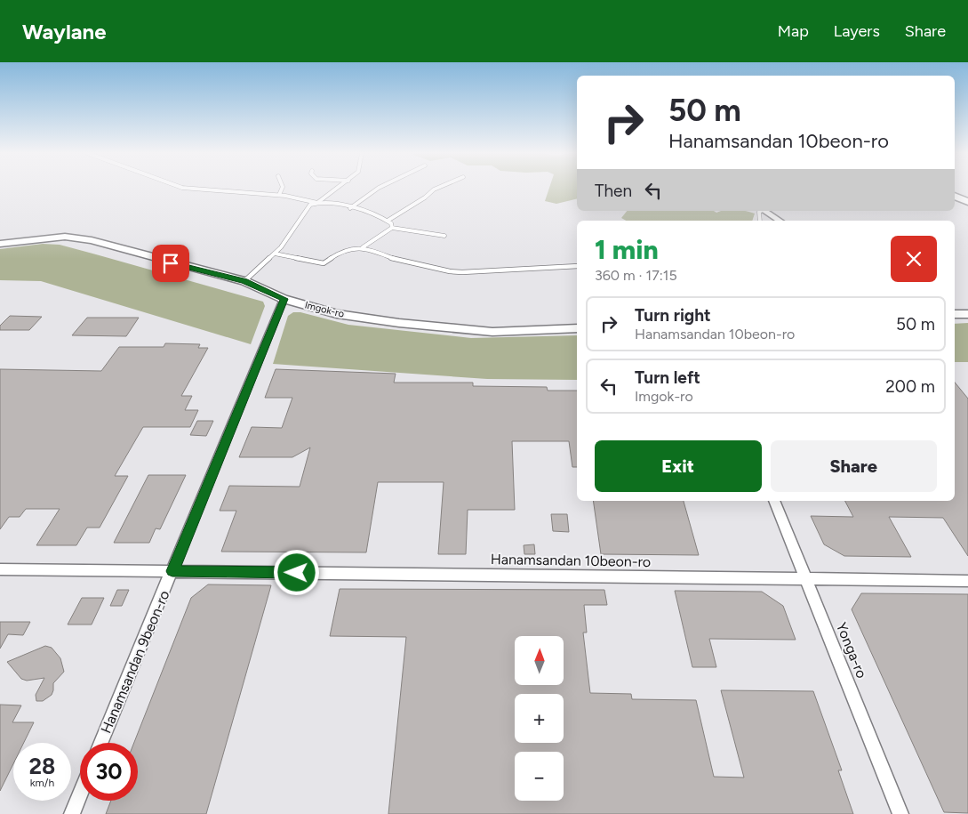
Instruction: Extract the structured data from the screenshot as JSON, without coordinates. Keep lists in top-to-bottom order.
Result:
{
  "streets": {
    "main road": ["Imgok-ro"],
    "street": ["Hanamsandan 10beon-ro", "Yonga-ro", "Hanamsandan 9beon-ro"]
  },
  "crossings": [
    ["Hanamsandan 10beon-ro", "Yonga-ro"],
    ["Hanamsandan 10beon-ro", "Hanamsandan 9beon-ro"]
  ],
  "north": "top",
  "page": {
    "header": "Waylane",
    "nav": ["Map", "Layers", "Share"],
    "turn": ["50 m", "Hanamsandan 10beon-ro"],
    "then": "Then",
    "heading": ["1 min", "360 m · 17:15"],
    "list": [
      {
        "name": "Turn right",
        "note": "Hanamsandan 10beon-ro",
        "value": "50 m"
      },
      {
        "name": "Turn left",
        "note": "Imgok-ro",
        "value": "200 m"
      }
    ],
    "buttons": ["Exit", "Share"],
    "map_buttons": ["+", "−"],
    "speed": "28 km/h",
    "limit": "30"
  }
}
